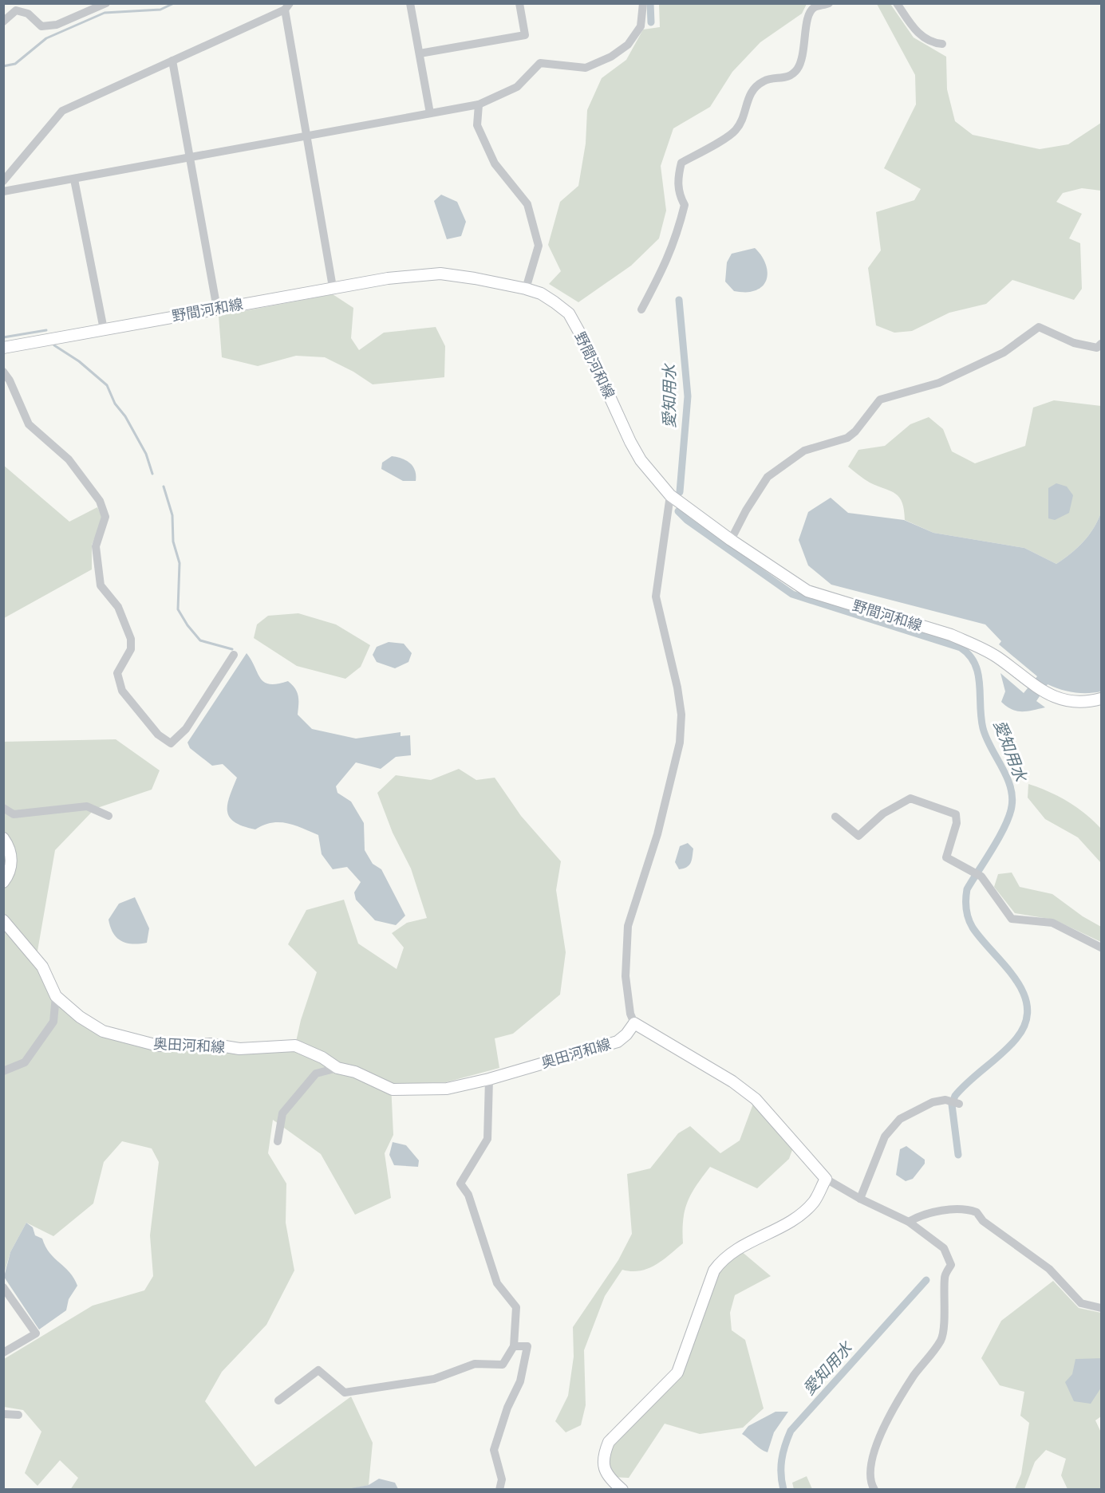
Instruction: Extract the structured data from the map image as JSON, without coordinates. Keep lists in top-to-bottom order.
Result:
{
  "streets": {
    "main road": ["野間河和線", "奥田河和線"]
  },
  "water": ["愛知用水"]
}
